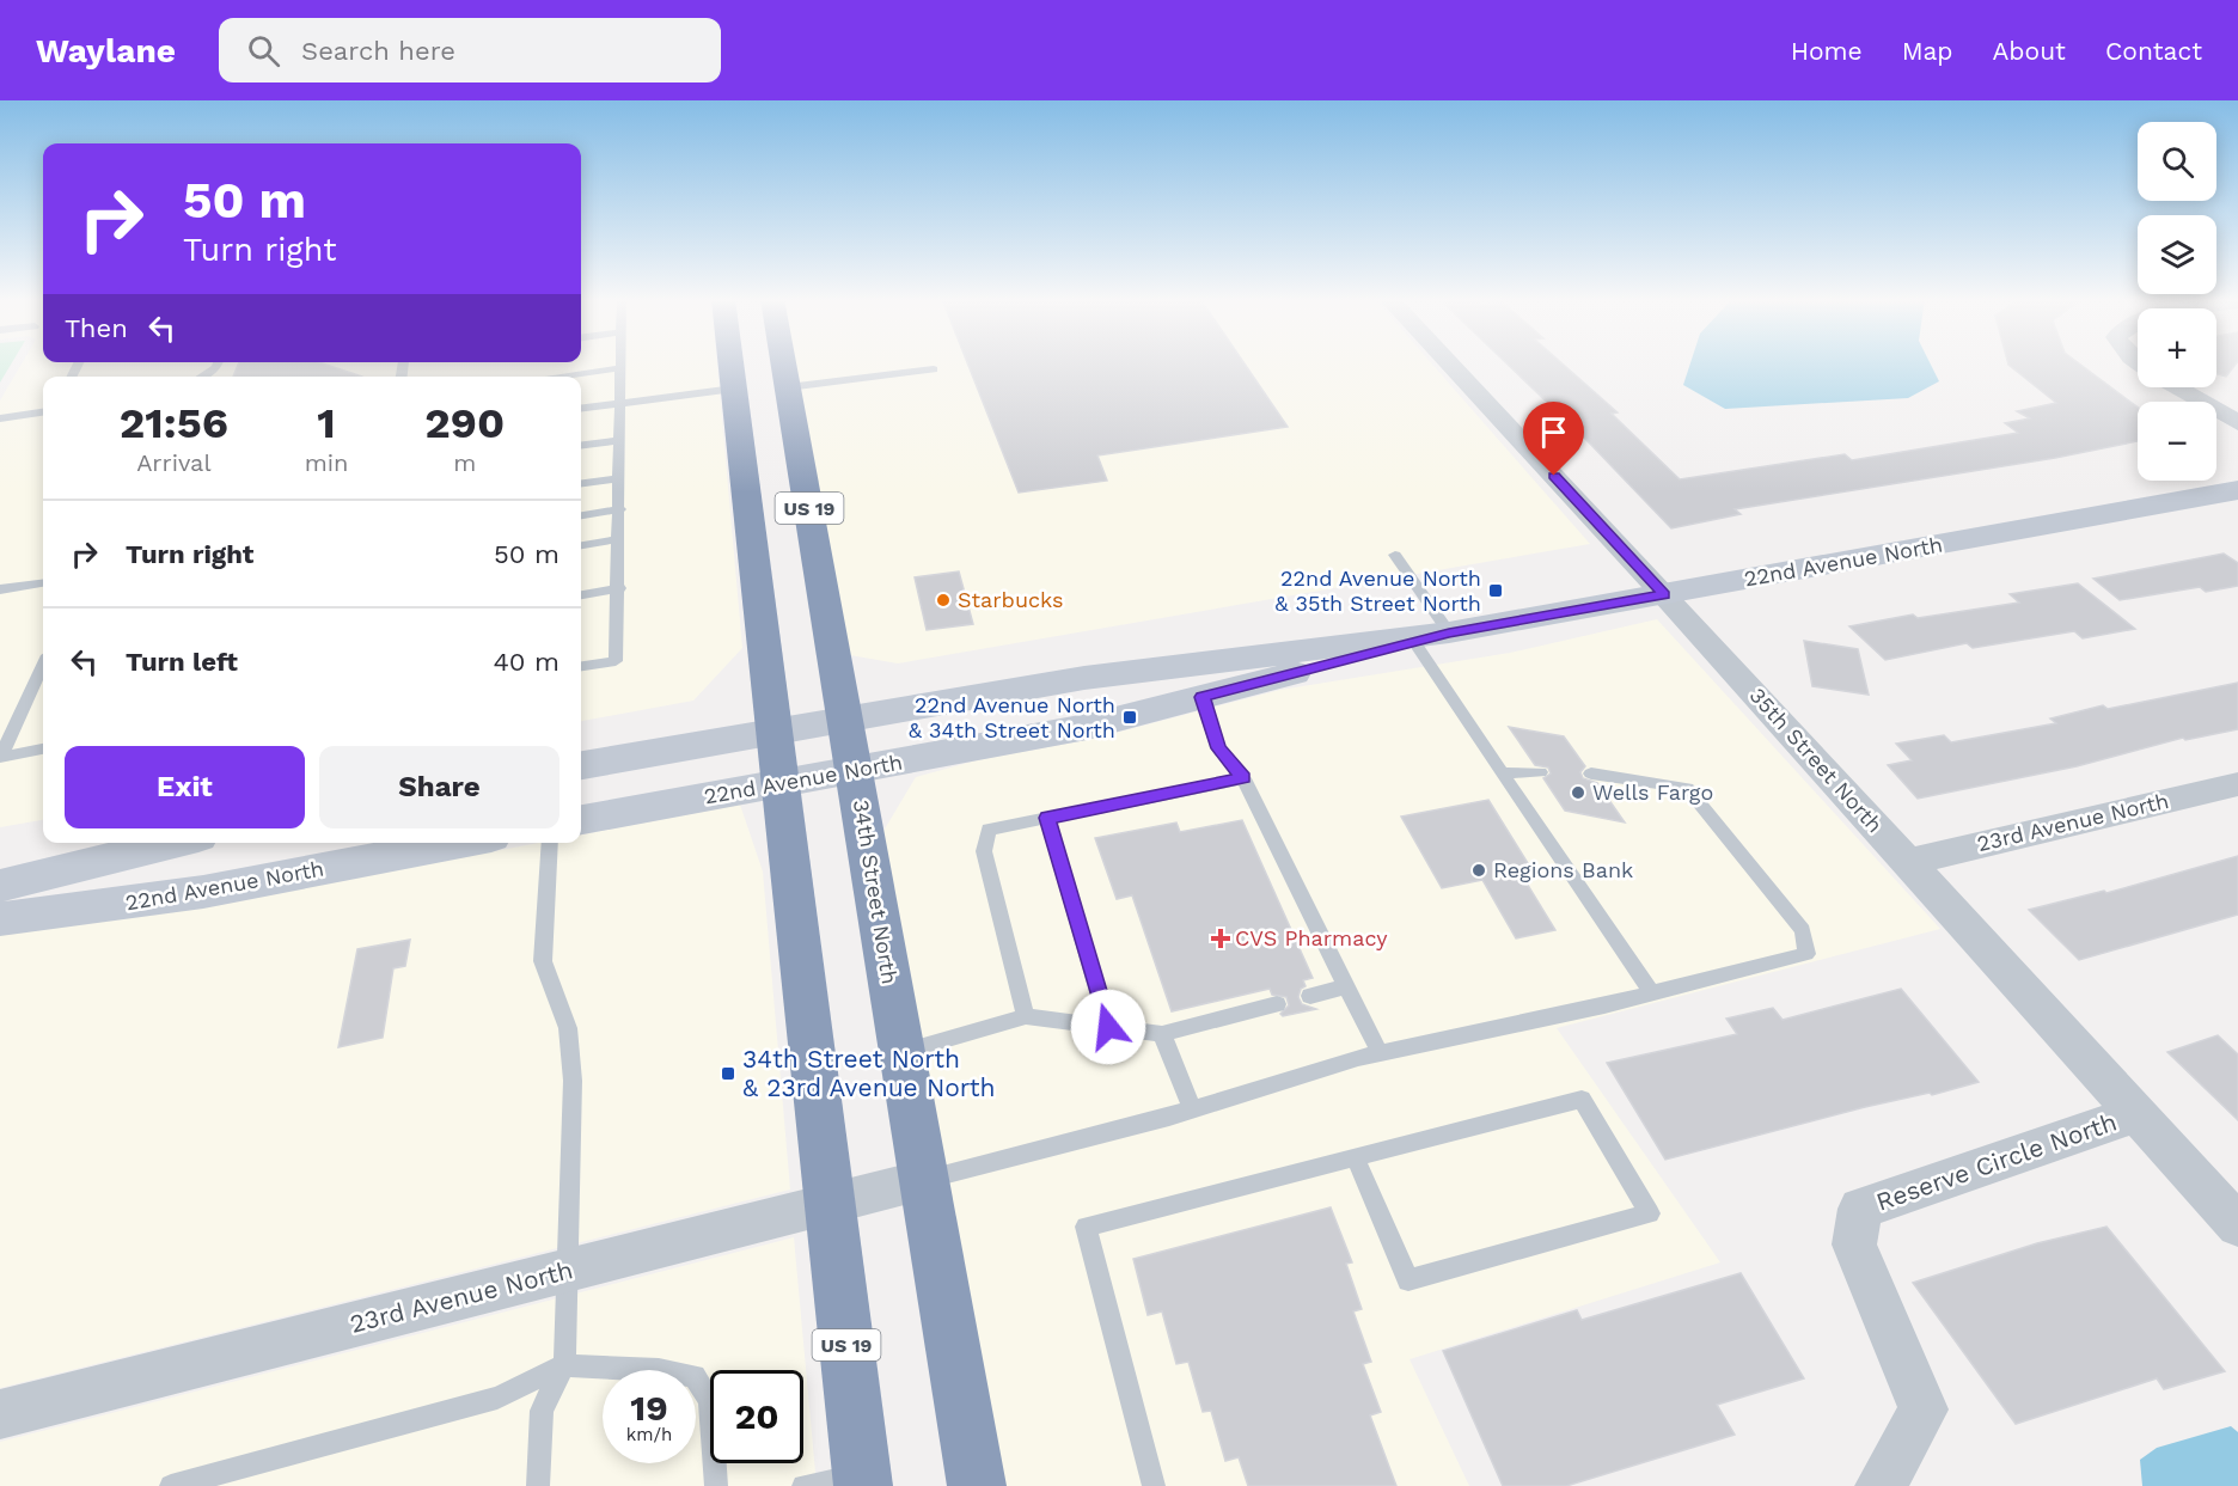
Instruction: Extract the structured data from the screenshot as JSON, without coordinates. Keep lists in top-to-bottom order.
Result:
{
  "streets": {
    "highway": ["US 19", "34th Street North"],
    "main road": ["22nd Avenue North"],
    "street": ["35th Street North", "23rd Avenue North", "Reserve Circle North"]
  },
  "crossings": [
    ["US 19", "22nd Avenue North"],
    ["US 19", "23rd Avenue North"],
    ["22nd Avenue North", "35th Street North"],
    ["22nd Avenue North", "34th Street North"],
    ["35th Street North", "23rd Avenue North"],
    ["35th Street North", "Reserve Circle North"],
    ["23rd Avenue North", "34th Street North"]
  ],
  "places": {
    "transit": ["22nd Avenue North & 35th Street North", "22nd Avenue North & 34th Street North", "34th Street North & 23rd Avenue North"],
    "other": ["Starbucks", "Wells Fargo", "Regions Bank"],
    "health": ["CVS Pharmacy"]
  },
  "page": {
    "header": "Waylane",
    "search": "Search here",
    "nav": [
      "Home",
      "Map",
      "About",
      "Contact"
    ],
    "map_buttons": ["+", "−"],
    "turn": ["50 m", "Turn right"],
    "then": "Then",
    "eta": [
      "21:56",
      "Arrival",
      "1",
      "min",
      "290",
      "m"
    ],
    "list": [
      {
        "name": "Turn right",
        "value": "50 m"
      },
      {
        "name": "Turn left",
        "value": "40 m"
      }
    ],
    "buttons": ["Exit", "Share"],
    "speed": "19 km/h",
    "limit": "20"
  }
}
